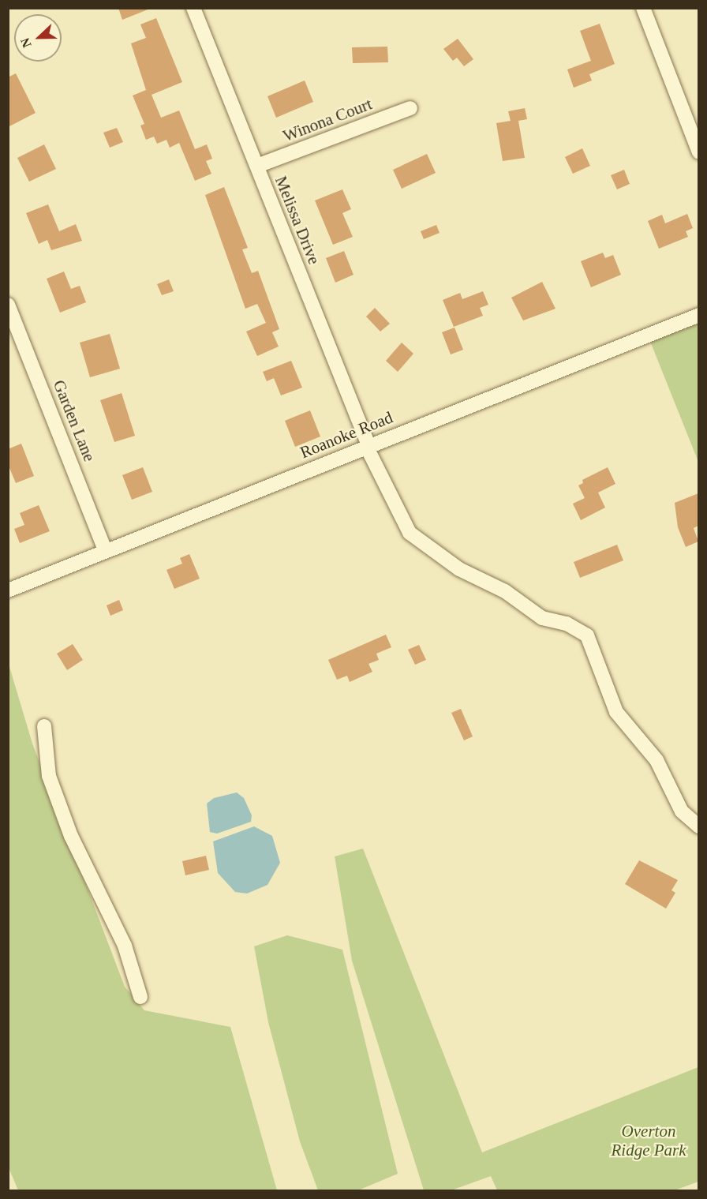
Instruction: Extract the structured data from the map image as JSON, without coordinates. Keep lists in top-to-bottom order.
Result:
{
  "streets": {
    "street": [
      "Winona Court",
      "Melissa Drive",
      "Garden Lane",
      "Roanoke Road"
    ]
  },
  "crossings": [
    ["Winona Court", "Melissa Drive"],
    ["Melissa Drive", "Roanoke Road"],
    ["Garden Lane", "Roanoke Road"]
  ],
  "parks": ["Overton Ridge Park"],
  "north": "left"
}
